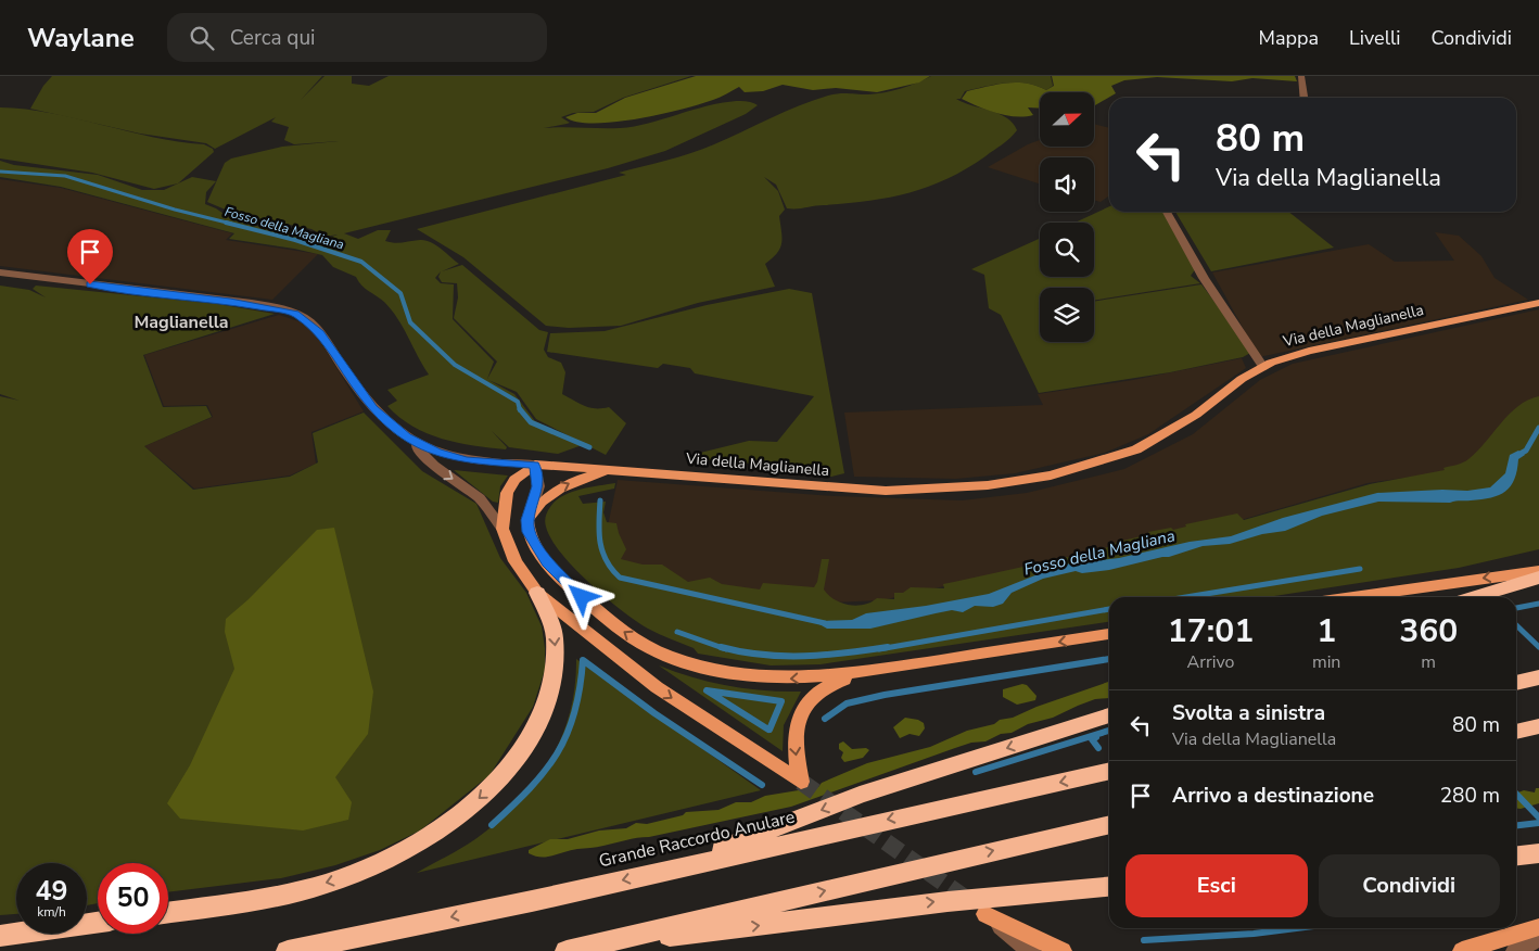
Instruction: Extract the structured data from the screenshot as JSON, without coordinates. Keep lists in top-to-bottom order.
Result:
{
  "streets": {
    "highway": ["Grande Raccordo Anulare"],
    "main road": ["Via della Maglianella"]
  },
  "districts": ["Maglianella"],
  "water": ["Fosso della Magliana"],
  "north": "right",
  "page": {
    "header": "Waylane",
    "search": "Cerca qui",
    "nav": ["Mappa", "Livelli", "Condividi"],
    "turn": ["80 m", "Via della Maglianella"],
    "eta": [
      "17:01",
      "Arrivo",
      "1",
      "min",
      "360",
      "m"
    ],
    "list": [
      {
        "name": "Svolta a sinistra",
        "note": "Via della Maglianella",
        "value": "80 m"
      },
      {
        "name": "Arrivo a destinazione",
        "value": "280 m"
      }
    ],
    "buttons": ["Esci", "Condividi"],
    "speed": "49 km/h",
    "limit": "50"
  }
}
